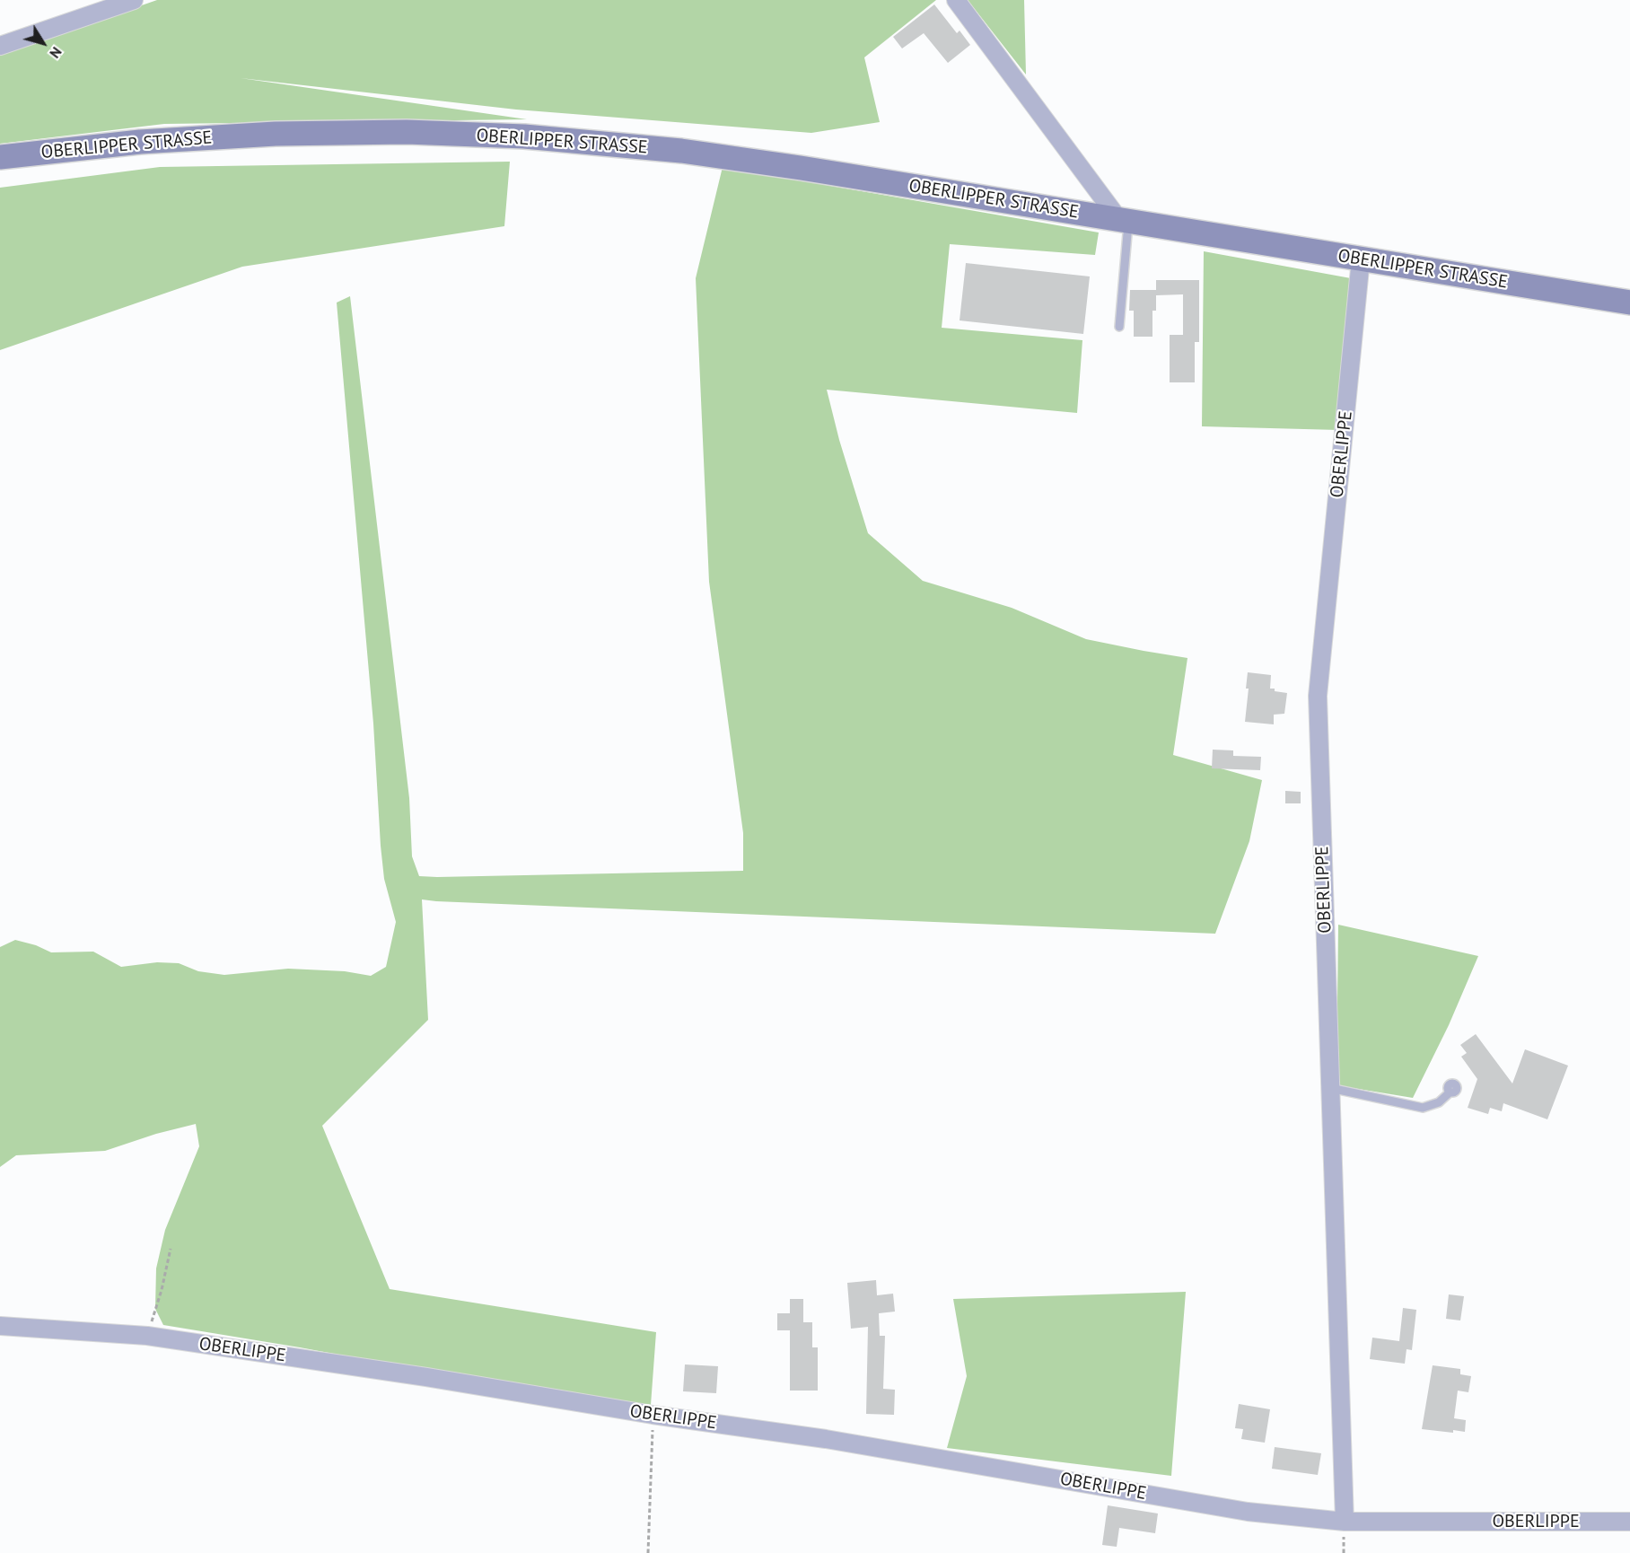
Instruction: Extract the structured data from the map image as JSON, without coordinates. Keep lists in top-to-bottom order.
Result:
{
  "streets": {
    "street": ["OBERLIPPER STRASSE", "OBERLIPPE"]
  },
  "crossings": [
    ["OBERLIPPER STRASSE", "OBERLIPPE"]
  ],
  "north": "bottom right"
}
